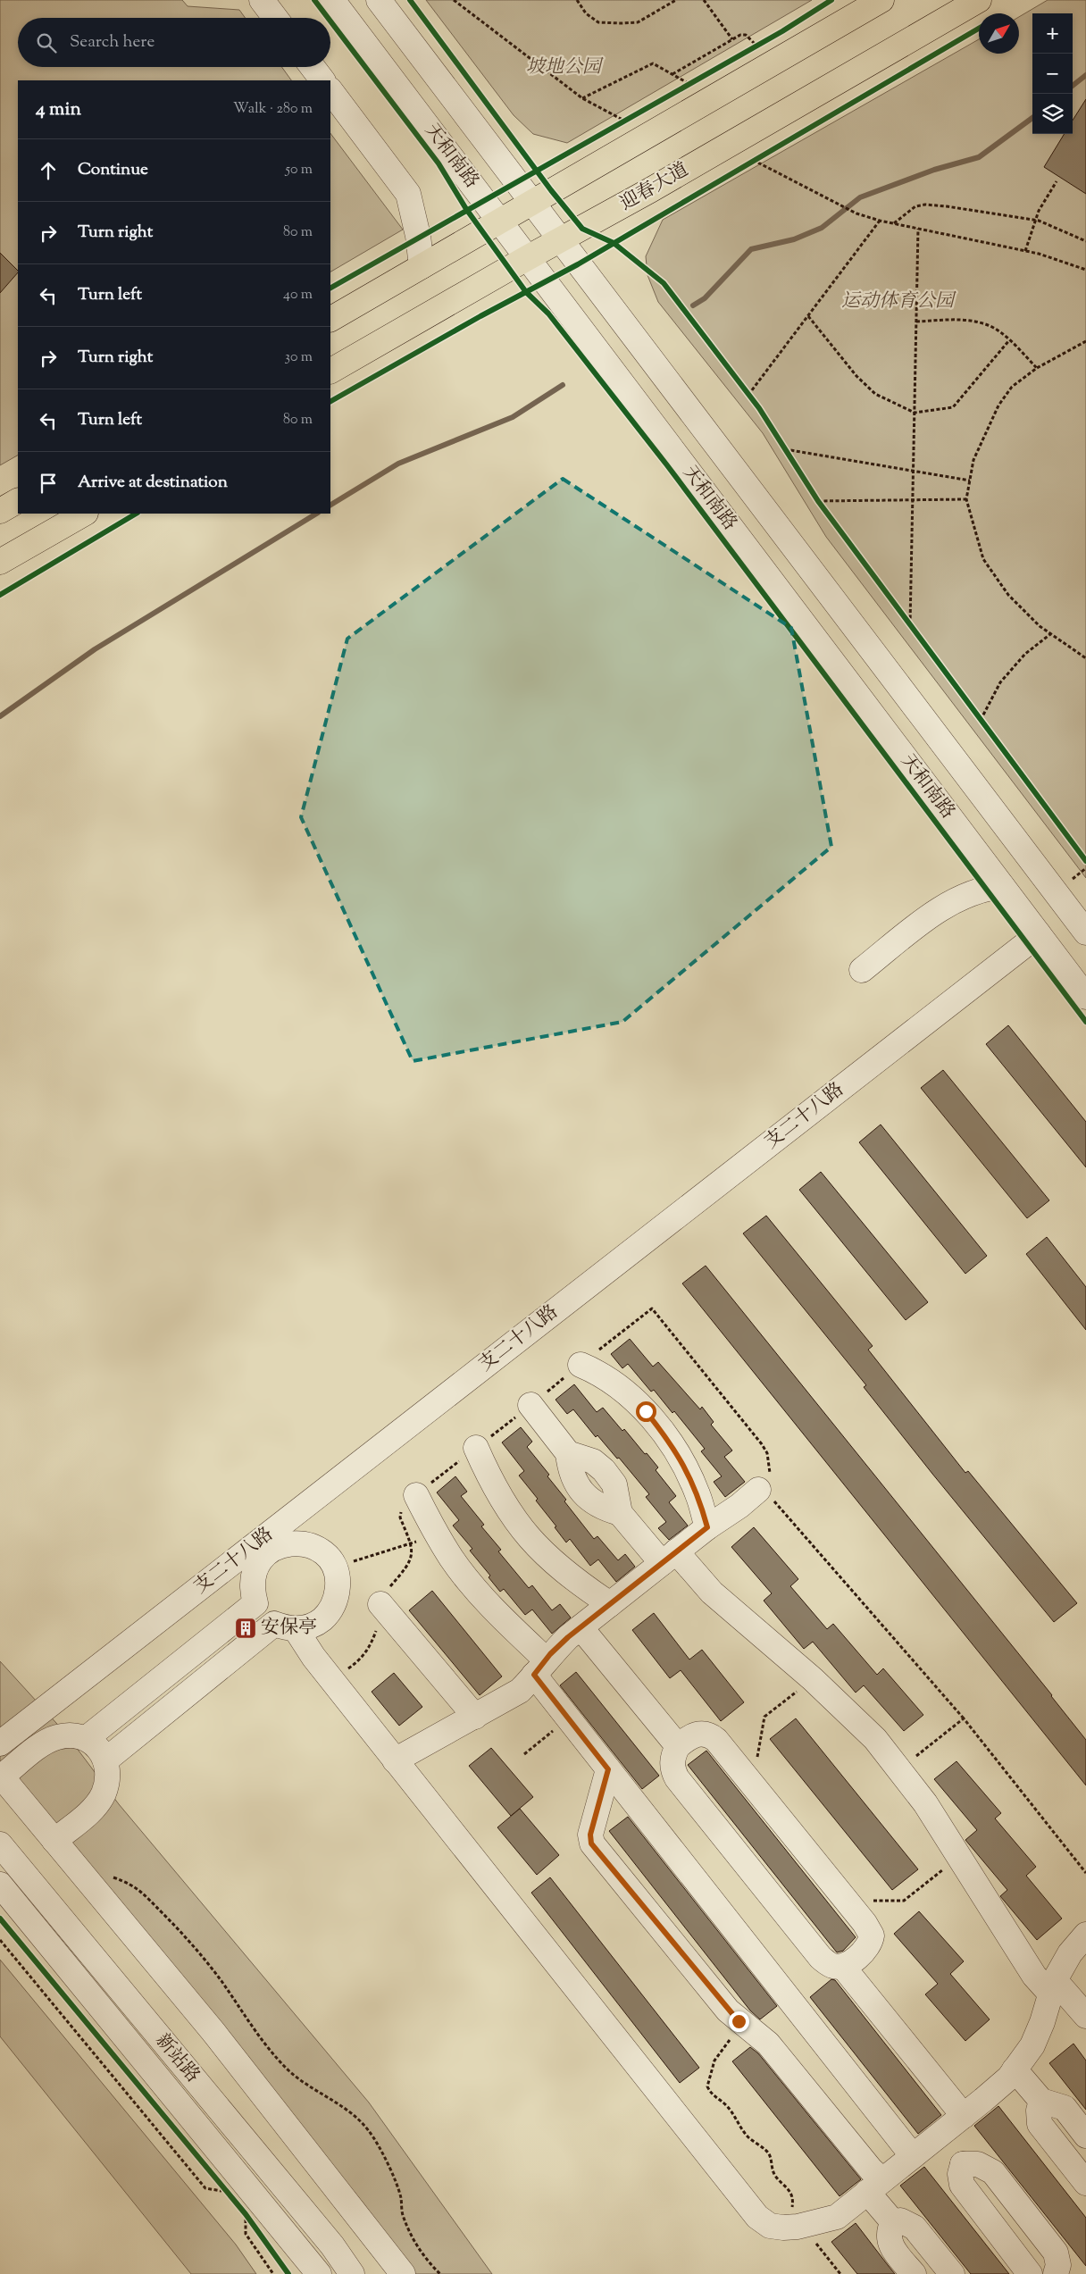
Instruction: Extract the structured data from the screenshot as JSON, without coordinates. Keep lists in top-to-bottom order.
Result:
{
  "streets": {
    "main road": ["迎春大道"],
    "street": ["天和南路", "支二十八路", "新站路"]
  },
  "crossings": [
    ["天和南路", "迎春大道"],
    ["天和南路", "支二十八路"]
  ],
  "parks": ["坡地公园", "运动体育公园"],
  "places": {
    "building": ["安保亭"]
  },
  "north": "top right",
  "page": {
    "map_buttons": ["+", "−"],
    "search": "Search here",
    "heading": ["4 min", "Walk · 280 m"],
    "list": [
      ["Continue", "50 m"],
      ["Turn right", "80 m"],
      ["Turn left", "40 m"],
      ["Turn right", "30 m"],
      ["Turn left", "80 m"],
      "Arrive at destination"
    ]
  }
}
